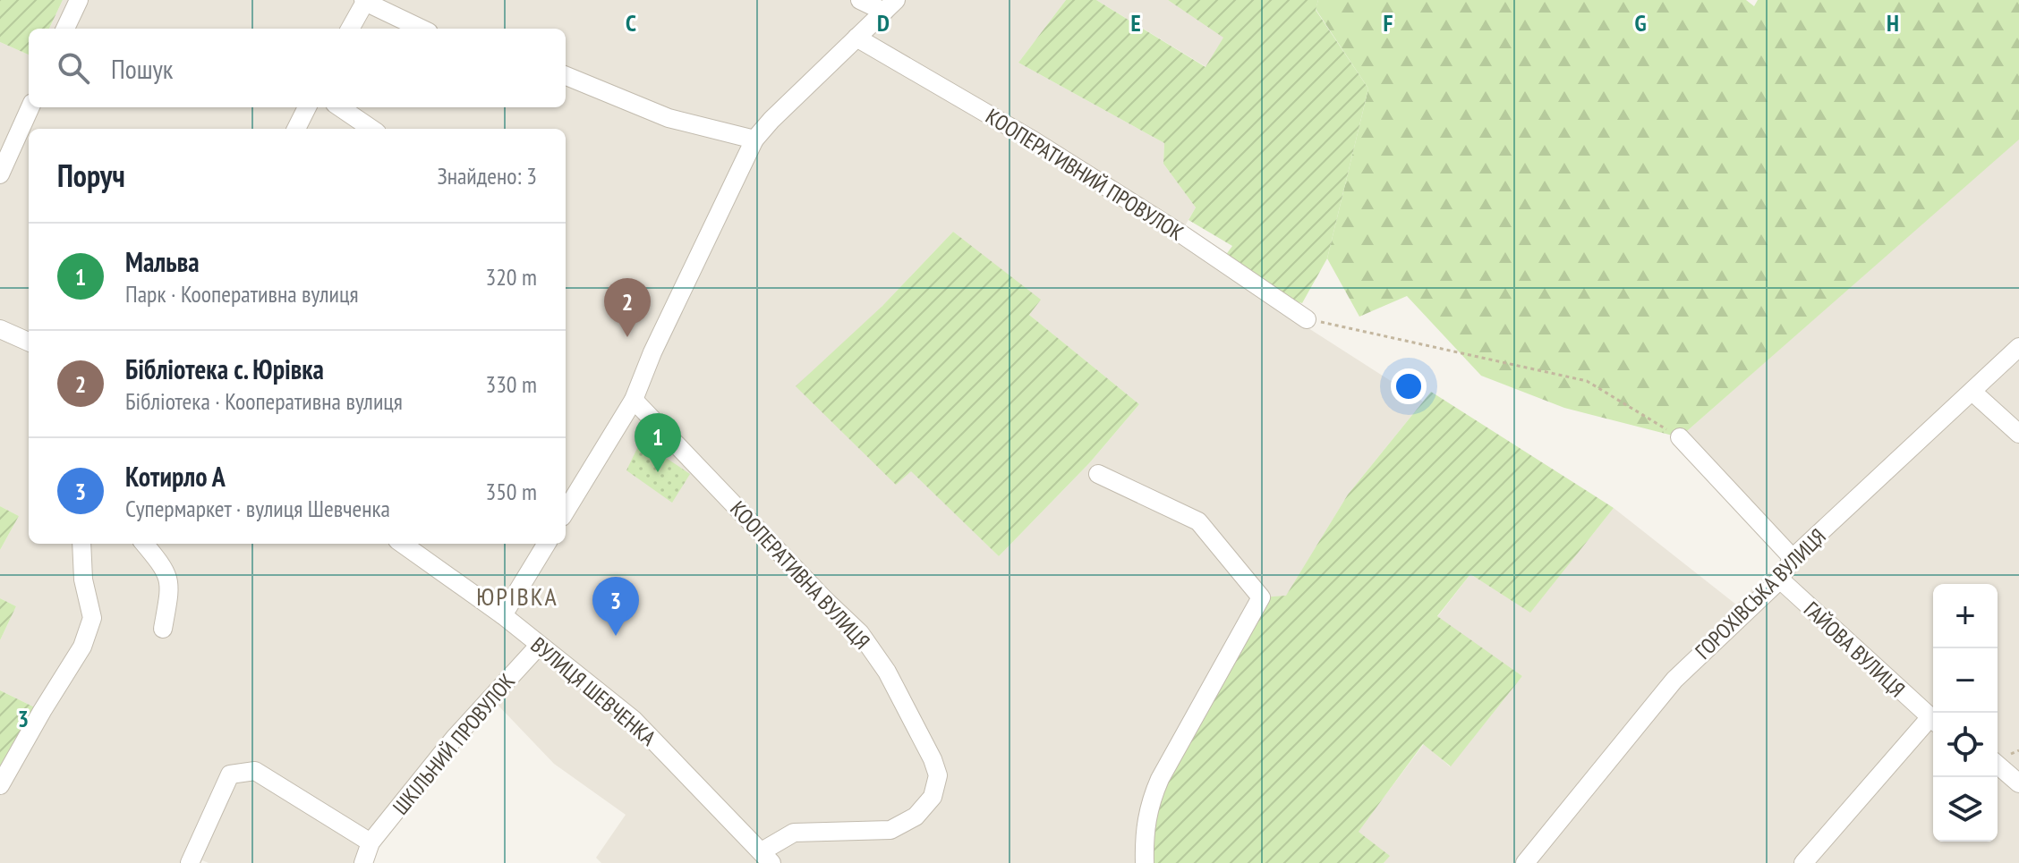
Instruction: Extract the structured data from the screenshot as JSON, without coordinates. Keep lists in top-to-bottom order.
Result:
{
  "streets": {
    "street": [
      "КООПЕРАТИВНИЙ ПРОВУЛОК",
      "КООПЕРАТИВНА ВУЛИЦЯ",
      "ГОРОХІВСЬКА ВУЛИЦЯ",
      "ГАЙОВА ВУЛИЦЯ",
      "ВУЛИЦЯ ШЕВЧЕНКА",
      "ШКІЛЬНИЙ ПРОВУЛОК"
    ]
  },
  "crossings": [
    ["КООПЕРАТИВНА ВУЛИЦЯ", "ВУЛИЦЯ ШЕВЧЕНКА"],
    ["ГОРОХІВСЬКА ВУЛИЦЯ", "ГАЙОВА ВУЛИЦЯ"],
    ["ВУЛИЦЯ ШЕВЧЕНКА", "ШКІЛЬНИЙ ПРОВУЛОК"]
  ],
  "districts": ["ЮРІВКА"],
  "page": {
    "search": "Пошук",
    "heading": ["Поруч", "Знайдено: 3"],
    "list": [
      {
        "mark": "1",
        "name": "Мальва",
        "note": "Парк · Кооперативна вулиця",
        "value": "320 m"
      },
      {
        "mark": "2",
        "name": "Бібліотека с. Юрівка",
        "note": "Бібліотека · Кооперативна вулиця",
        "value": "330 m"
      },
      {
        "mark": "3",
        "name": "Котирло А",
        "note": "Супермаркет · вулиця Шевченка",
        "value": "350 m"
      }
    ],
    "pins": ["2", "1", "3"],
    "map_buttons": ["+", "−"]
  },
  "grid": {
    "columns": [
      "C",
      "D",
      "E",
      "F",
      "G",
      "H"
    ],
    "rows": ["3"]
  }
}
